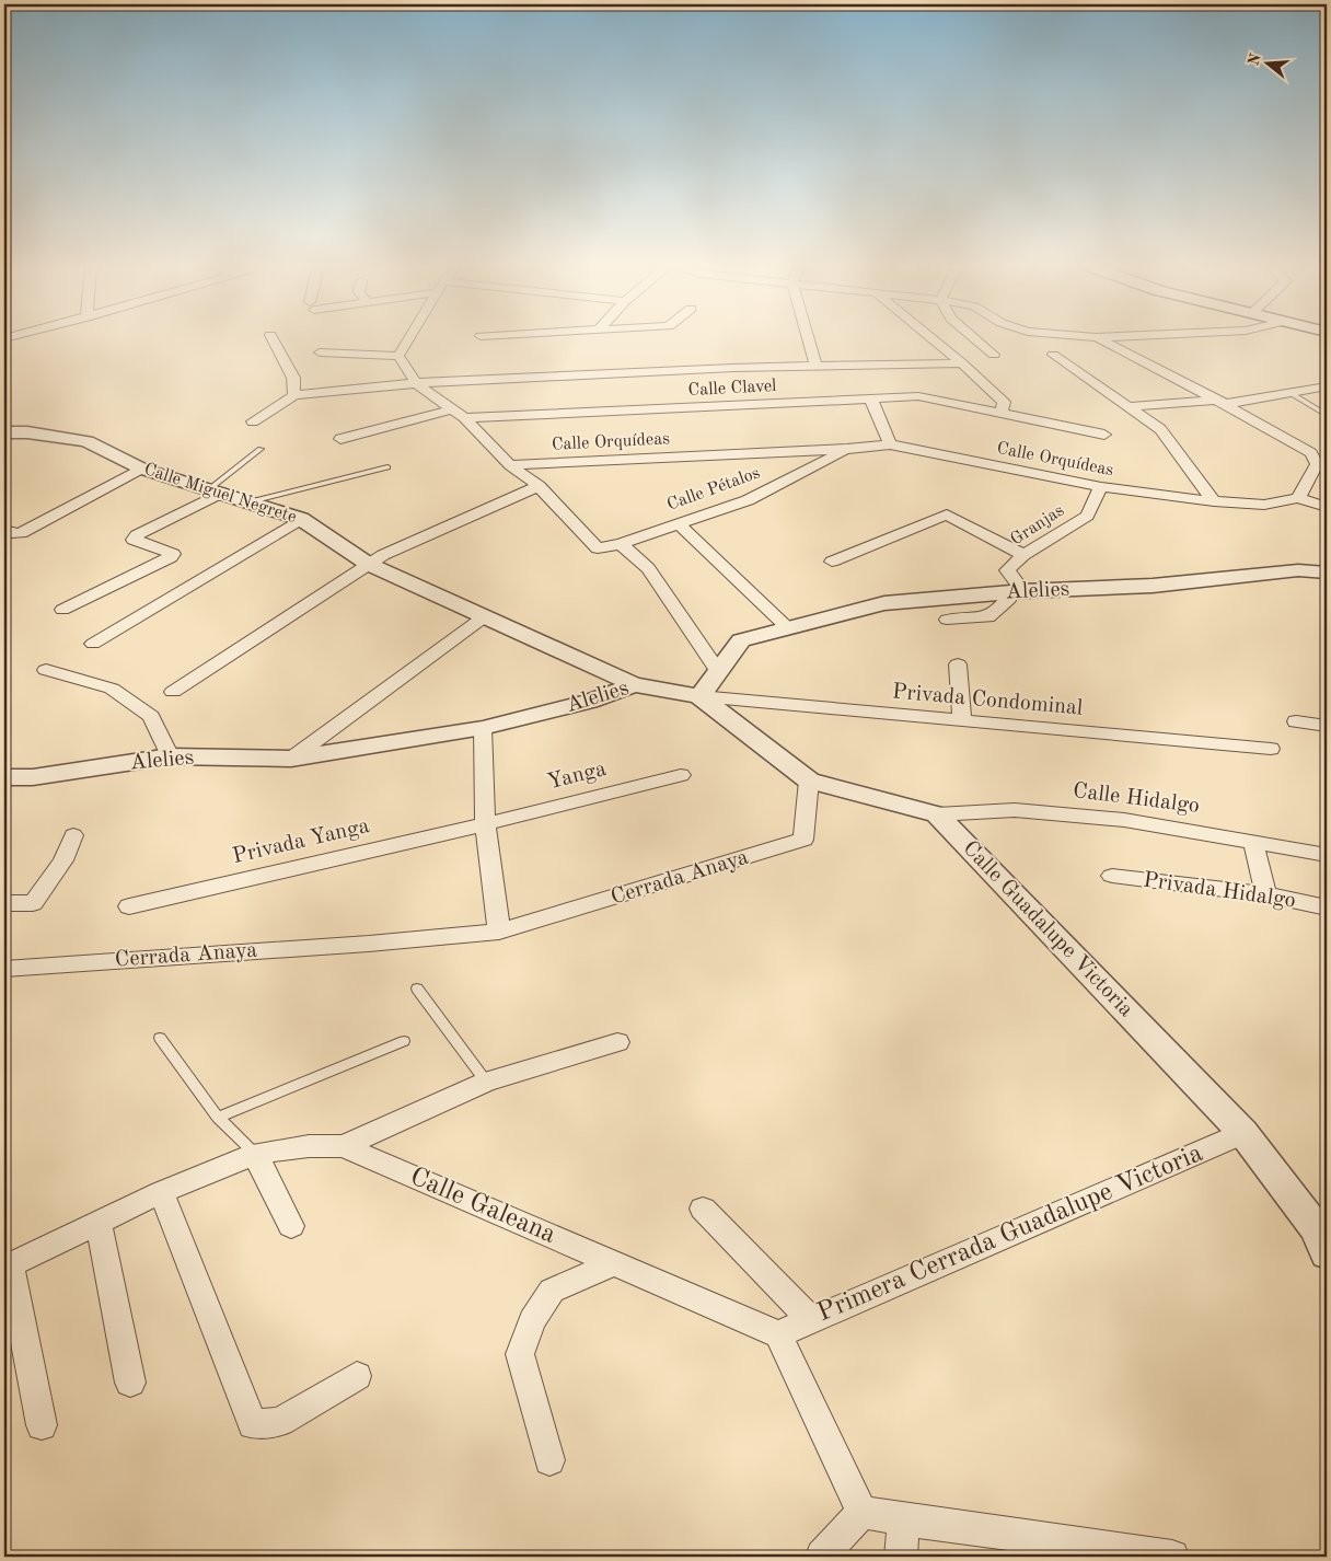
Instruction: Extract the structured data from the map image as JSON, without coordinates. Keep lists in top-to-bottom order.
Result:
{
  "streets": {
    "street": [
      "Calle Clavel",
      "Calle Orquídeas",
      "Calle Pétalos",
      "Calle Miguel Negrete",
      "Granjas",
      "Alelies",
      "Privada Condominal",
      "Yanga",
      "Calle Hidalgo",
      "Privada Yanga",
      "Cerrada Anaya",
      "Privada Hidalgo",
      "Calle Guadalupe Victoria",
      "Calle Galeana",
      "Primera Cerrada Guadalupe Victoria"
    ]
  },
  "crossings": [
    ["Calle Orquídeas", "Calle Pétalos"],
    ["Calle Orquídeas", "Granjas"],
    ["Calle Miguel Negrete", "Alelies"],
    ["Granjas", "Alelies"],
    ["Alelies", "Privada Condominal"],
    ["Yanga", "Privada Yanga"],
    ["Calle Hidalgo", "Calle Guadalupe Victoria"],
    ["Calle Guadalupe Victoria", "Primera Cerrada Guadalupe Victoria"],
    ["Calle Galeana", "Primera Cerrada Guadalupe Victoria"]
  ],
  "north": "left"
}
